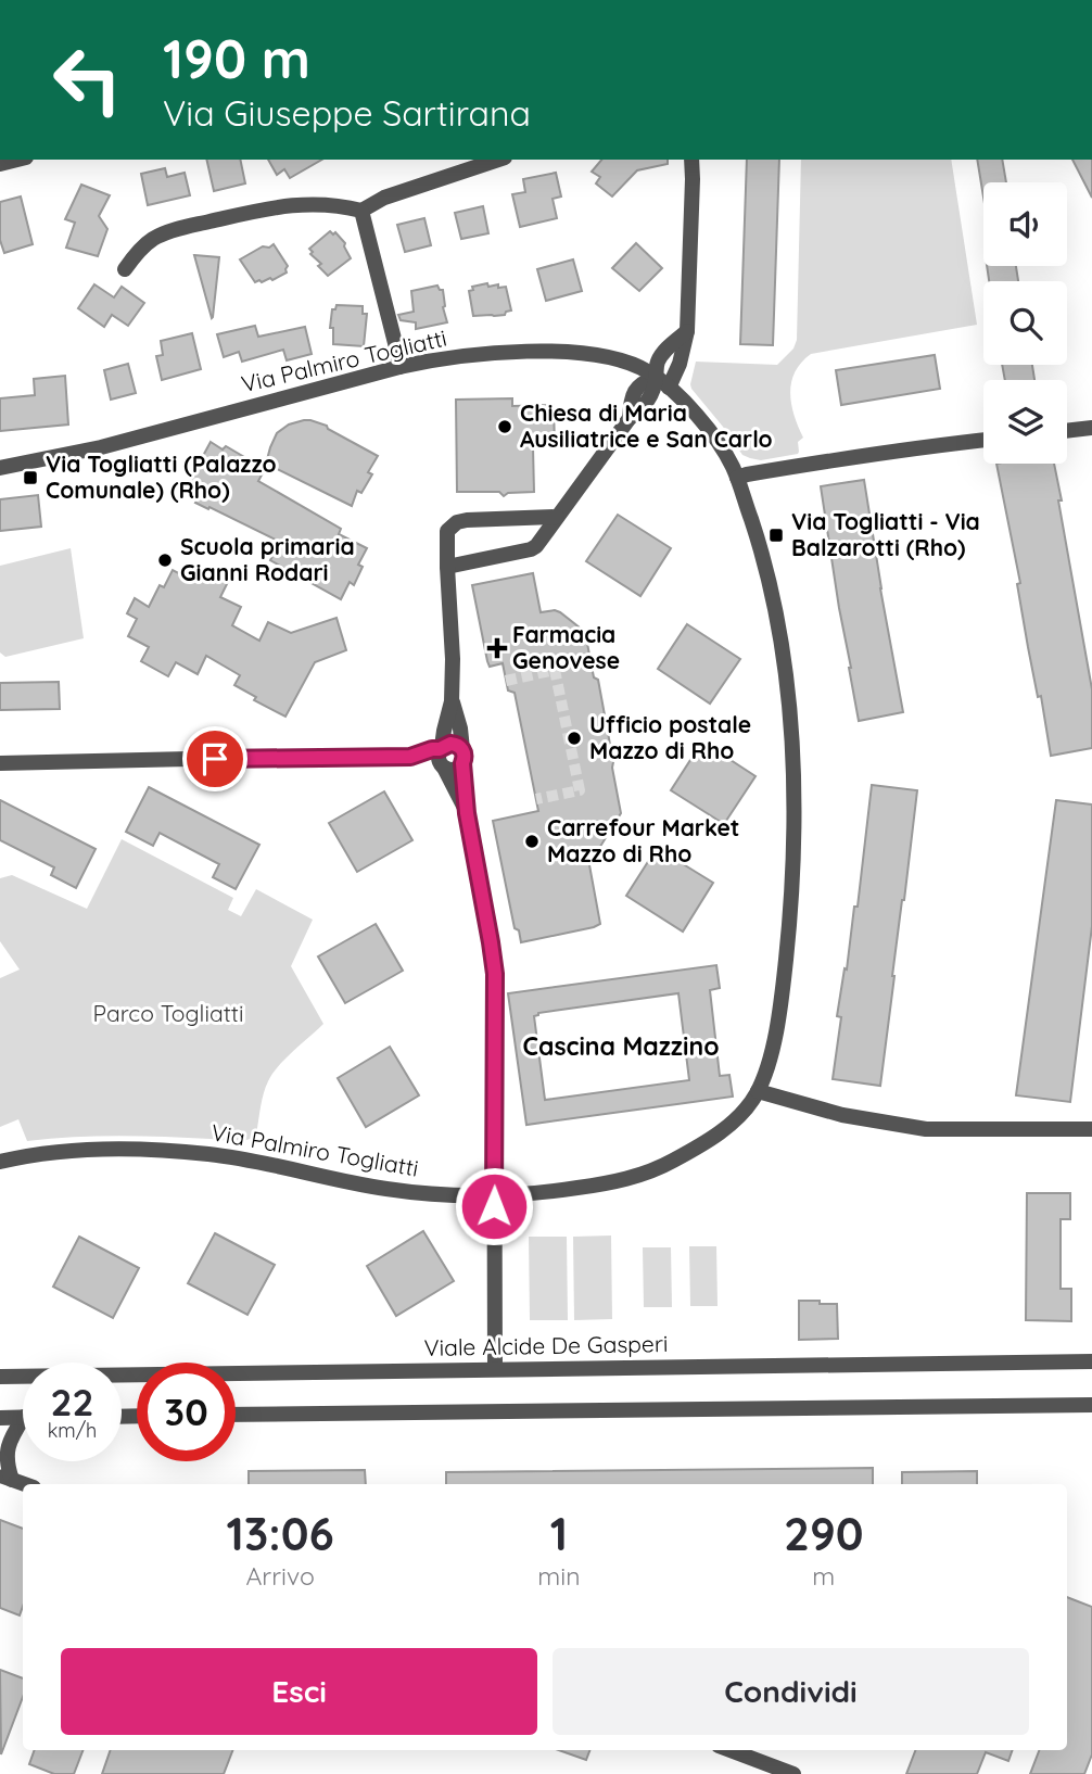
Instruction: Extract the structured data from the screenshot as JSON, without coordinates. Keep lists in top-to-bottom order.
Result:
{
  "streets": {
    "street": ["Via Palmiro Togliatti", "Viale Alcide De Gasperi"]
  },
  "districts": ["Cascina Mazzino"],
  "parks": ["Parco Togliatti"],
  "places": {
    "other": [
      "Chiesa di Maria Ausiliatrice e San Carlo",
      "Scuola primaria Gianni Rodari",
      "Ufficio postale Mazzo di Rho",
      "Carrefour Market Mazzo di Rho"
    ],
    "transit": ["Via Togliatti (Palazzo Comunale) (Rho)", "Via Togliatti - Via Balzarotti (Rho)"],
    "health": ["Farmacia Genovese"]
  },
  "page": {
    "turn": ["190 m", "Via Giuseppe Sartirana"],
    "speed": "22 km/h",
    "limit": "30",
    "eta": [
      "13:06",
      "Arrivo",
      "1",
      "min",
      "290",
      "m"
    ],
    "buttons": ["Esci", "Condividi"]
  }
}
